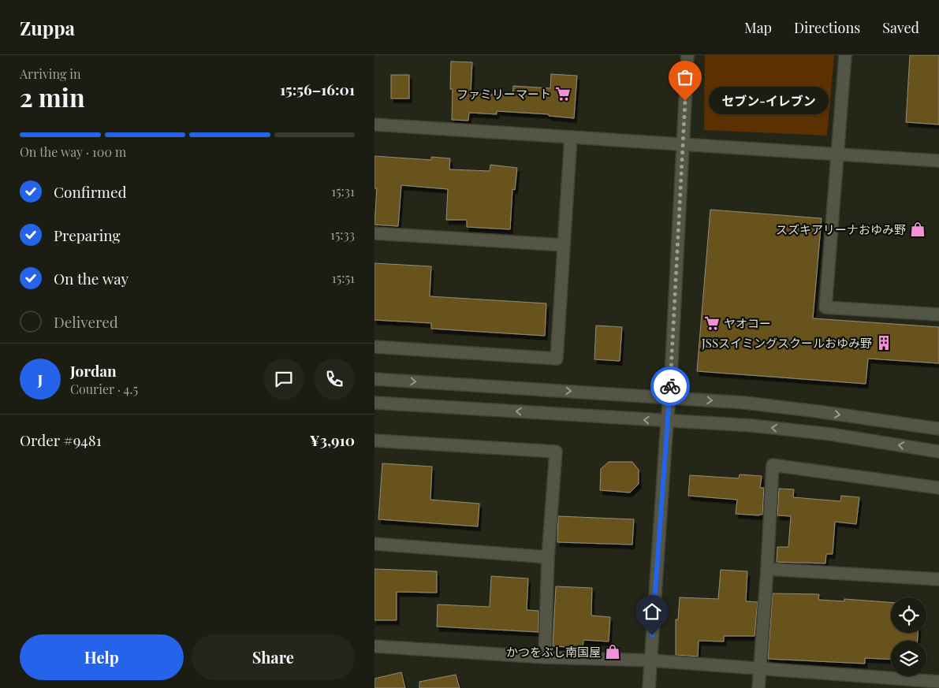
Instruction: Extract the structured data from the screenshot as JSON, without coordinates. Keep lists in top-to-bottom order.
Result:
{
  "places": {
    "supermarket": ["ファミリーマート", "ヤオコー"],
    "other": ["セブン-イレブン"],
    "shop": ["スズキアリーナおゆみ野", "かつをぶし南国屋"],
    "building": ["JSSスイミングスクールおゆみ野"]
  },
  "page": {
    "header": "Zuppa",
    "nav": ["Map", "Directions", "Saved"],
    "heading": ["2 min", "Arriving in", "15:56–16:01"],
    "panel": [
      "Jordan",
      "Courier · 4.5",
      "Order #9481",
      "¥3,910"
    ],
    "bubble": "セブン-イレブン",
    "bar": "On the way · 100 m",
    "list": [
      ["Confirmed", "15:31"],
      ["Preparing", "15:33"],
      ["On the way", "15:51"],
      "Delivered"
    ],
    "round": "J",
    "buttons": ["Help", "Share"]
  }
}
